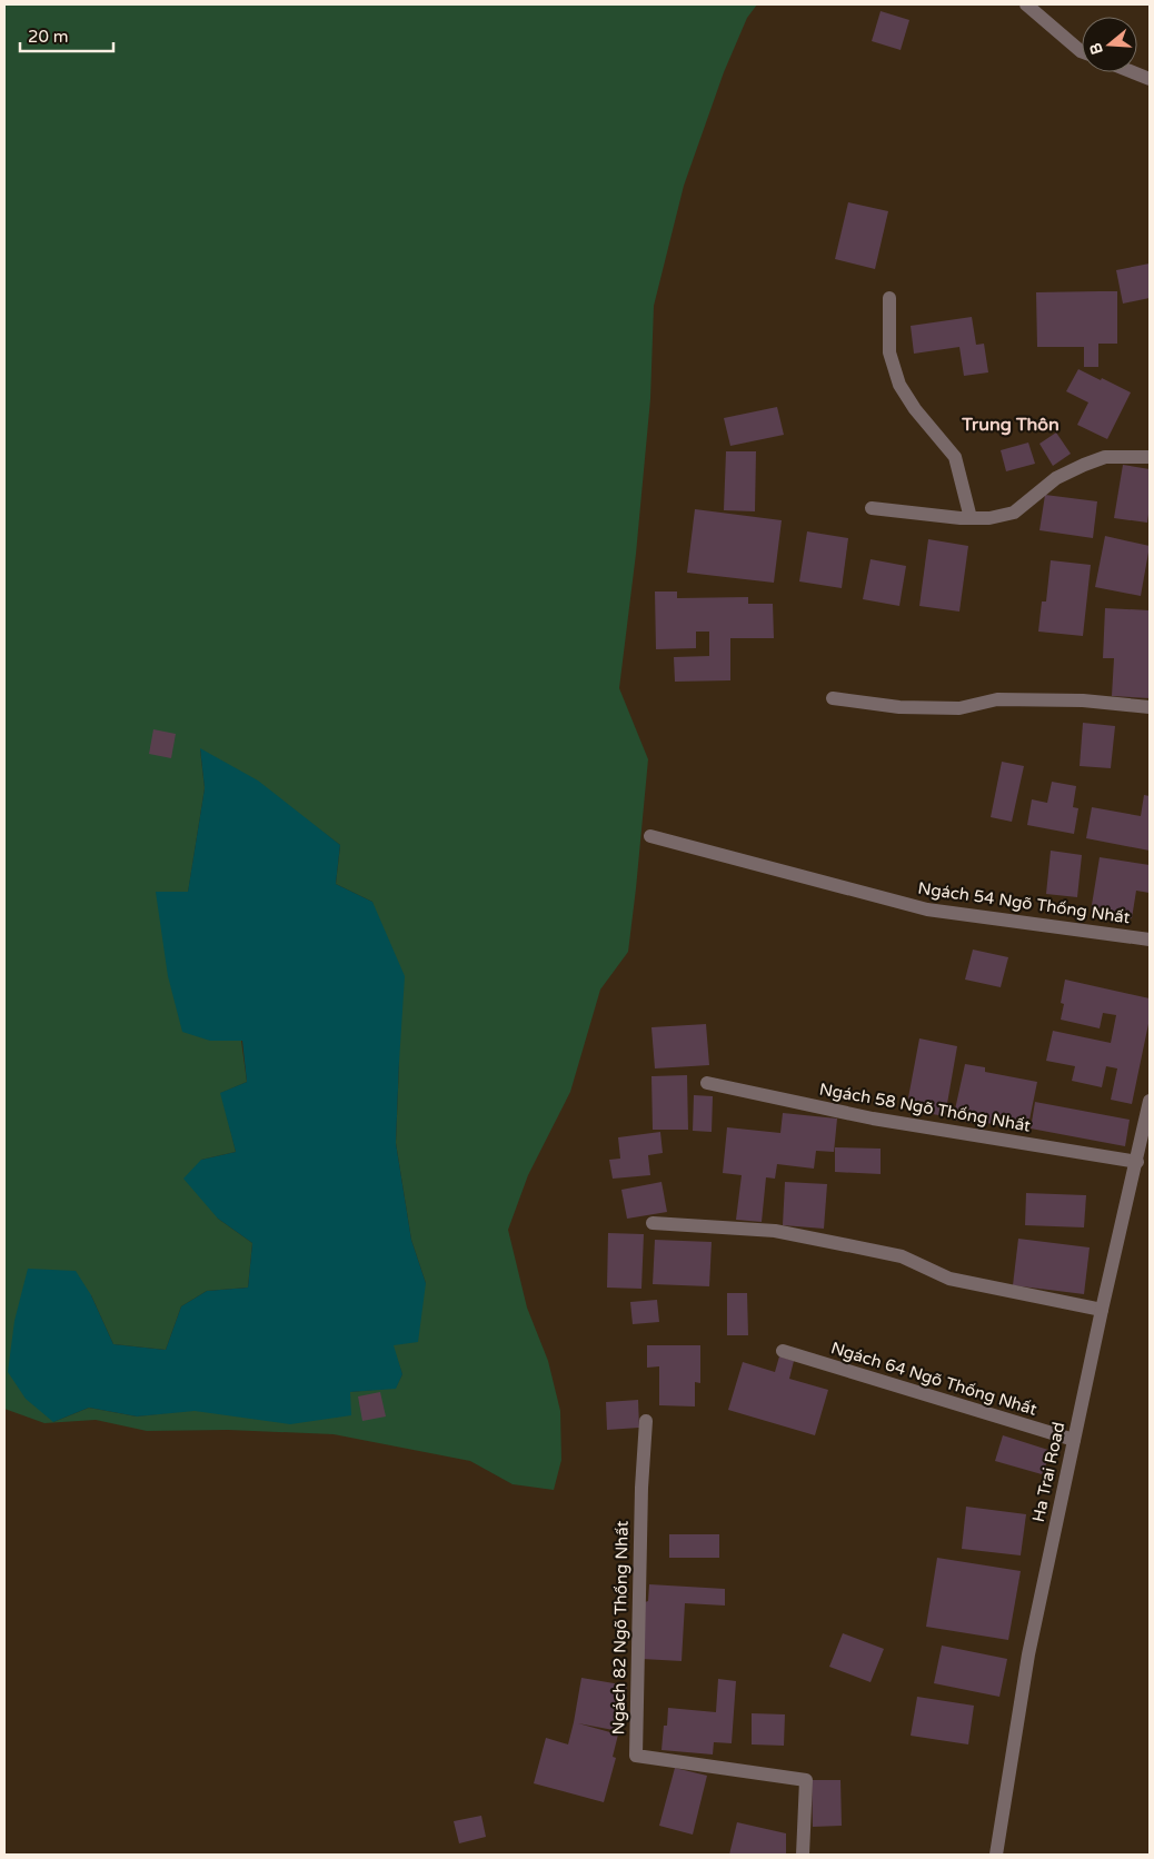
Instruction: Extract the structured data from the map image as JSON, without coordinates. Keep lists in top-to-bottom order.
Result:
{
  "streets": {
    "street": [
      "Ngách 54 Ngõ Thống Nhất",
      "Ngách 58 Ngõ Thống Nhất",
      "Ngách 64 Ngõ Thống Nhất",
      "Ha Trai Road",
      "Ngách 82 Ngõ Thống Nhất"
    ]
  },
  "crossings": [
    ["Ngách 58 Ngõ Thống Nhất", "Ha Trai Road"],
    ["Ngách 64 Ngõ Thống Nhất", "Ha Trai Road"]
  ],
  "districts": ["Trung Thôn"],
  "scale_bar": "20 m",
  "north": "left"
}
